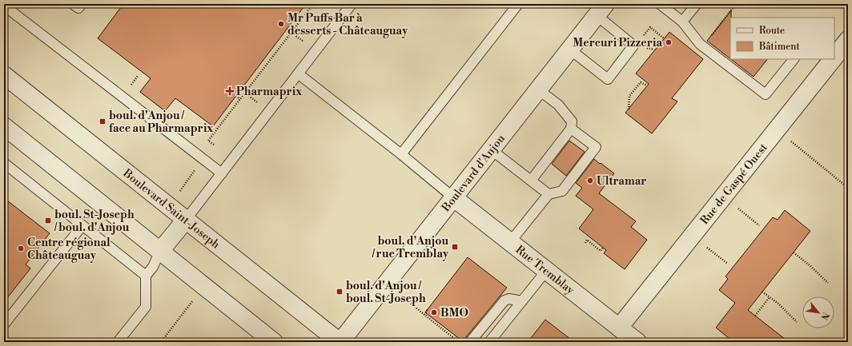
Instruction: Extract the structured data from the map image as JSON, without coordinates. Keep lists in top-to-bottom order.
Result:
{
  "streets": {
    "street": [
      "Boulevard d'Anjou",
      "Rue de Gaspé Ouest",
      "Boulevard Saint-Joseph",
      "Rue Tremblay"
    ]
  },
  "crossings": [
    ["Boulevard d'Anjou", "Boulevard Saint-Joseph"],
    ["Boulevard d'Anjou", "Rue Tremblay"],
    ["Rue de Gaspé Ouest", "Rue Tremblay"]
  ],
  "places": {
    "other": [
      "Mr Puffs Bar à desserts - Châteauguay",
      "Mercuri Pizzeria",
      "Ultramar",
      "Centre régional Châteauguay",
      "BMO"
    ],
    "health": ["Pharmaprix"],
    "transit": [
      "boul. d'Anjou / face au Pharmaprix",
      "boul. St-Joseph / boul. d'Anjou",
      "boul. d'Anjou / rue Tremblay",
      "boul. d'Anjou / boul. St-Joseph"
    ]
  },
  "legend": ["Route", "Bâtiment"],
  "north": "bottom right"
}
